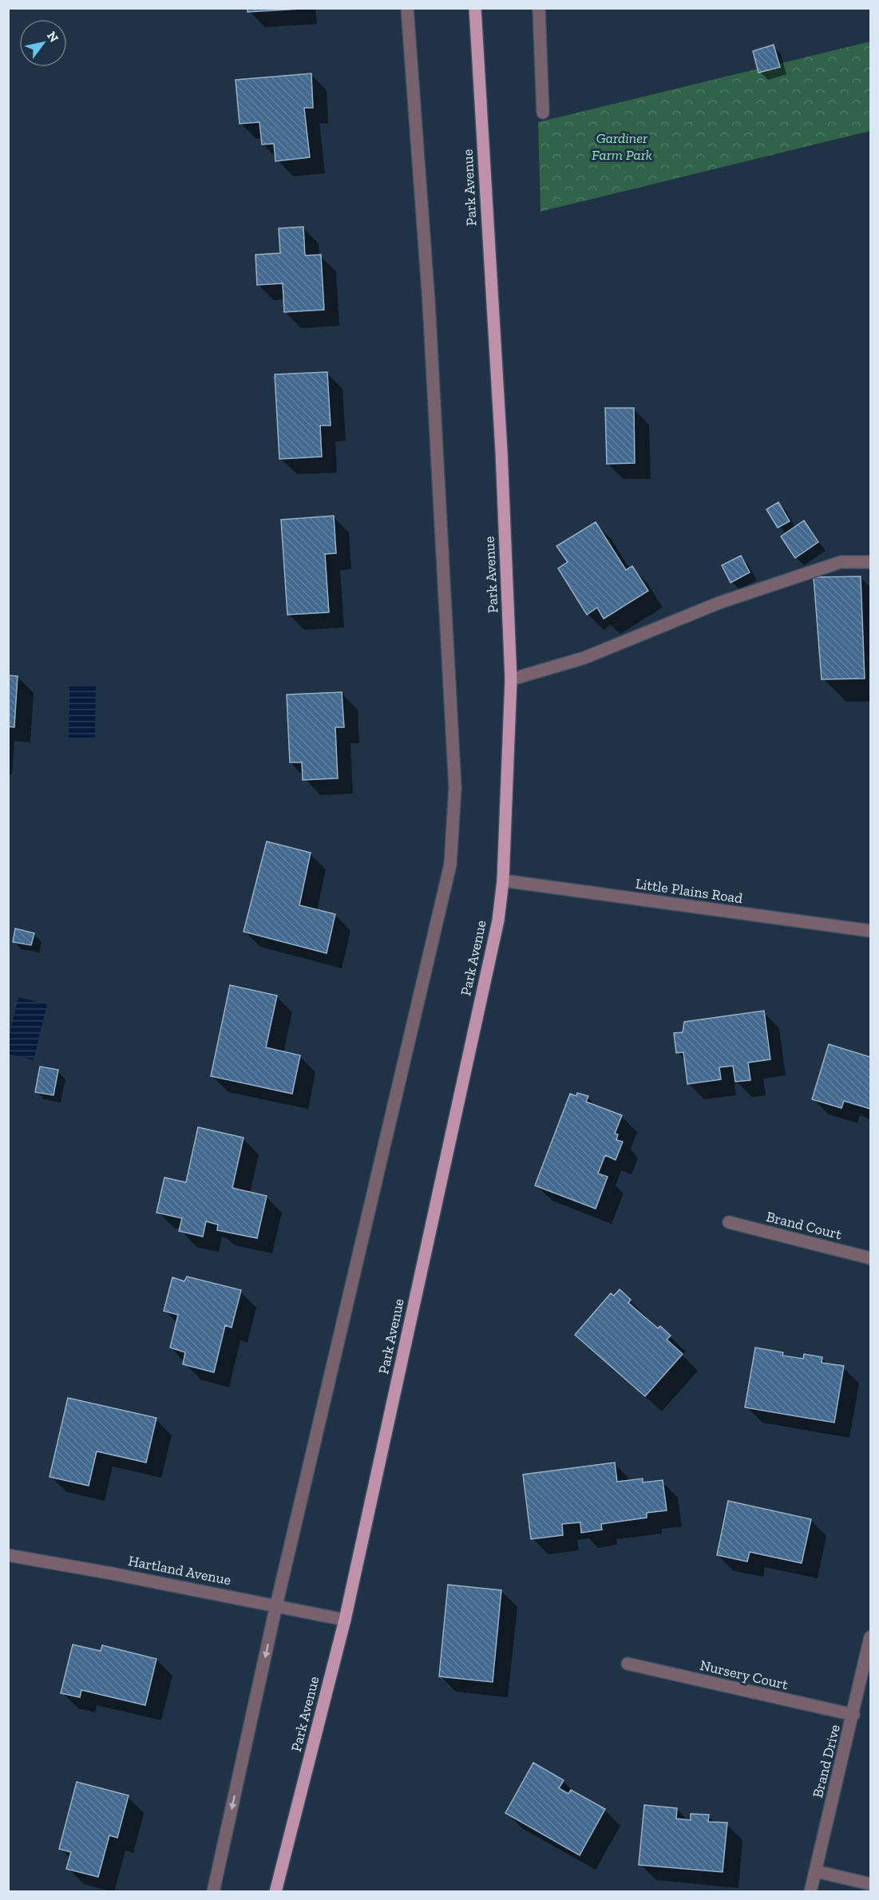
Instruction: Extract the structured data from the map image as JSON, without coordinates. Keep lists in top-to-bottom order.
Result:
{
  "streets": {
    "main road": ["Park Avenue"],
    "street": [
      "Little Plains Road",
      "Brand Court",
      "Hartland Avenue",
      "Nursery Court",
      "Brand Drive"
    ]
  },
  "crossings": [
    ["Park Avenue", "Little Plains Road"],
    ["Park Avenue", "Hartland Avenue"],
    ["Nursery Court", "Brand Drive"]
  ],
  "parks": ["Gardiner Farm Park"],
  "north": "top right"
}
